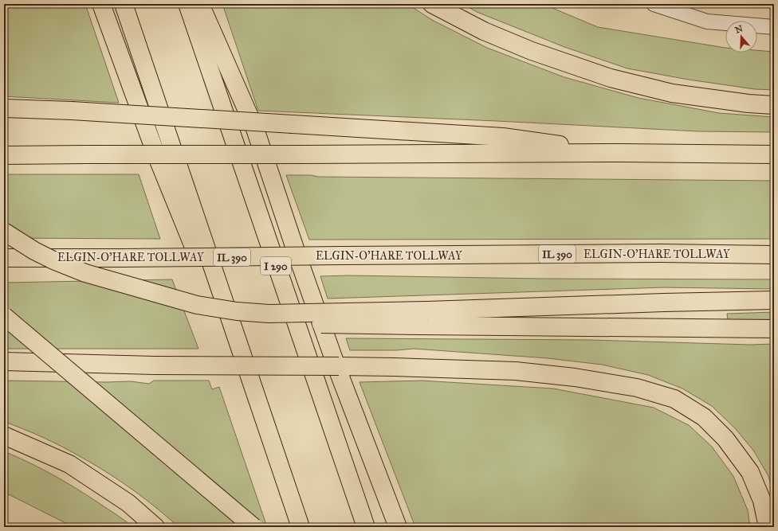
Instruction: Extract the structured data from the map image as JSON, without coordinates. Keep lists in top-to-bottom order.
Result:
{
  "streets": {
    "highway": ["IL 390", "ELGIN-O'HARE TOLLWAY", "I 290"]
  },
  "north": "top"
}
